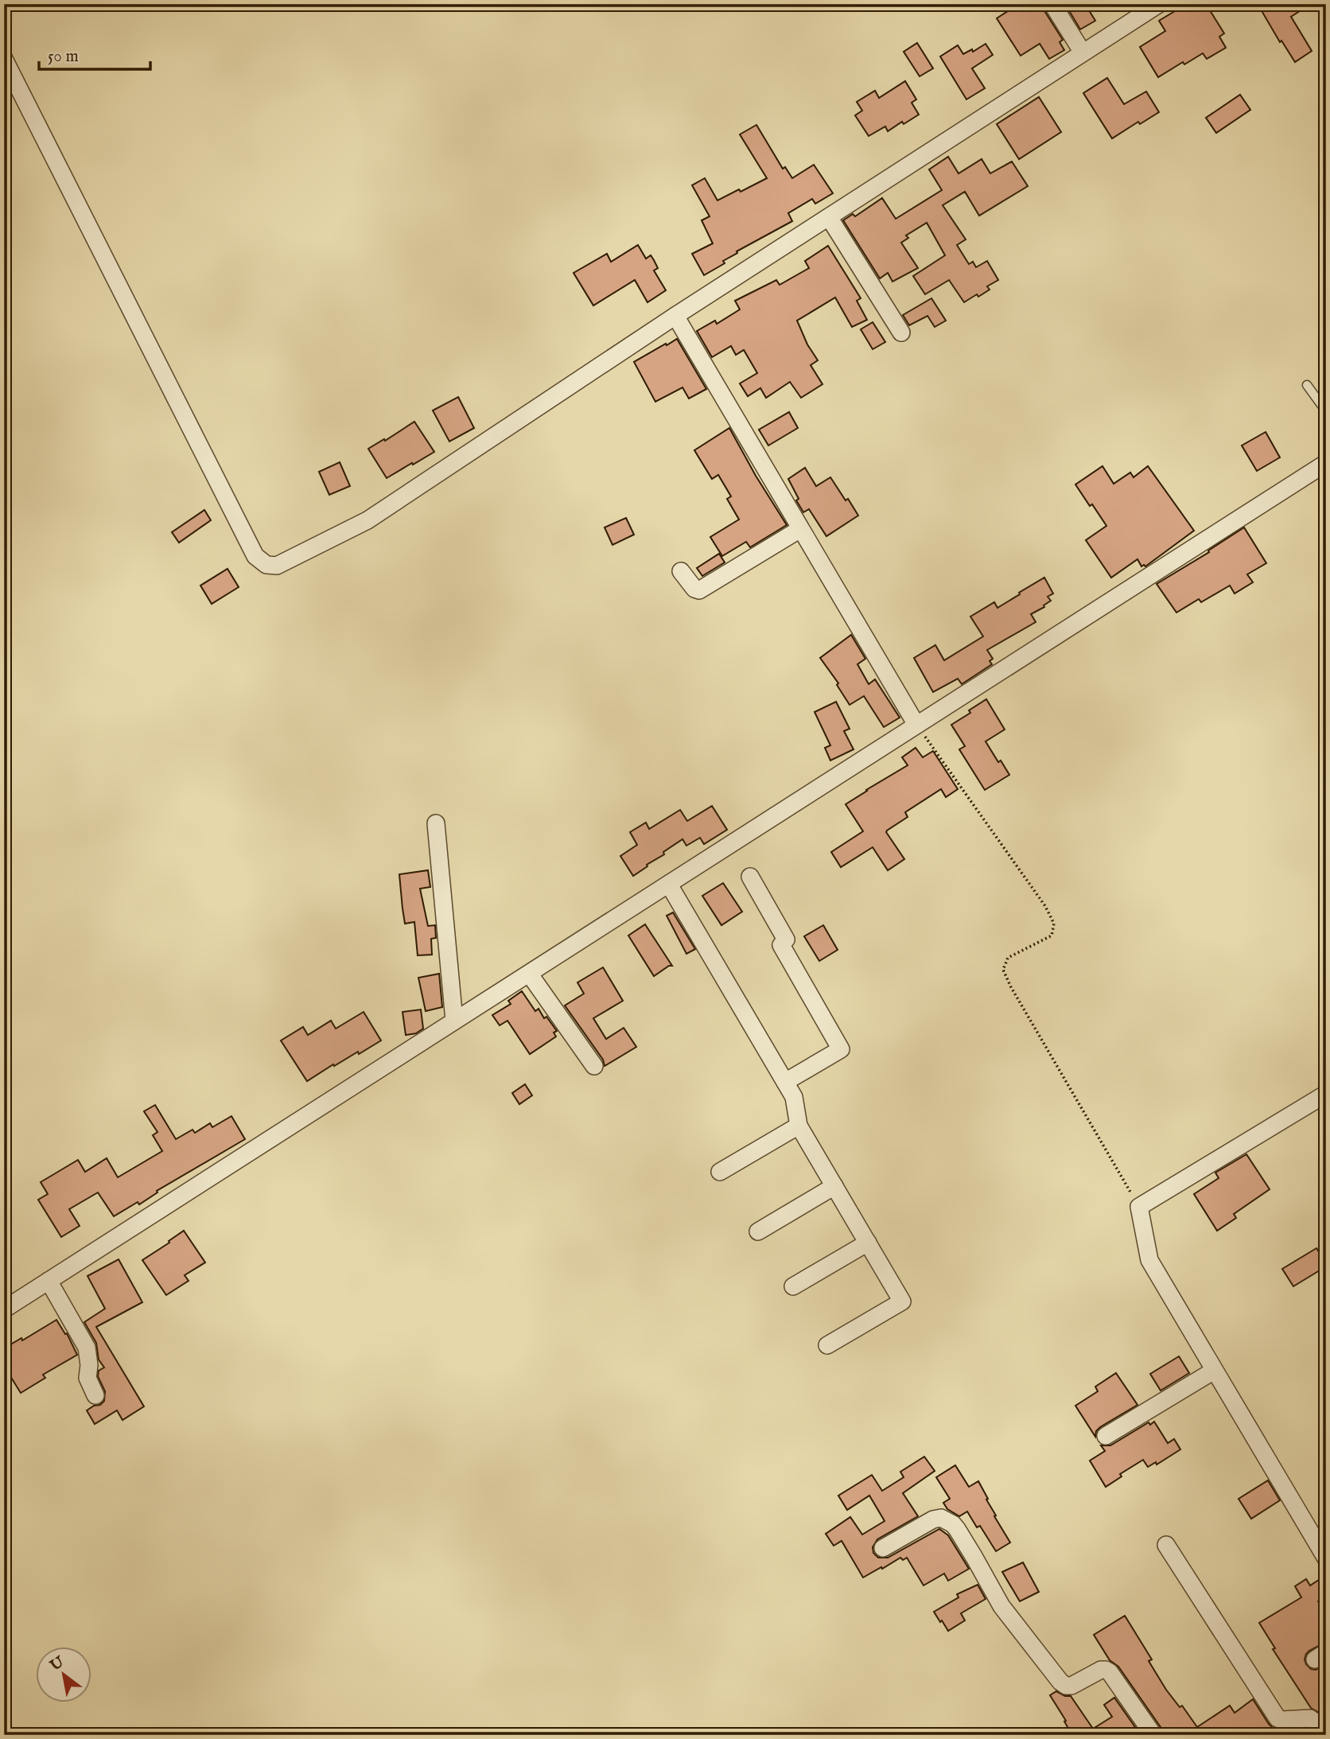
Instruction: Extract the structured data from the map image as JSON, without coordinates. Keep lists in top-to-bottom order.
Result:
{
  "scale_bar": "50 m",
  "north": "top left"
}
